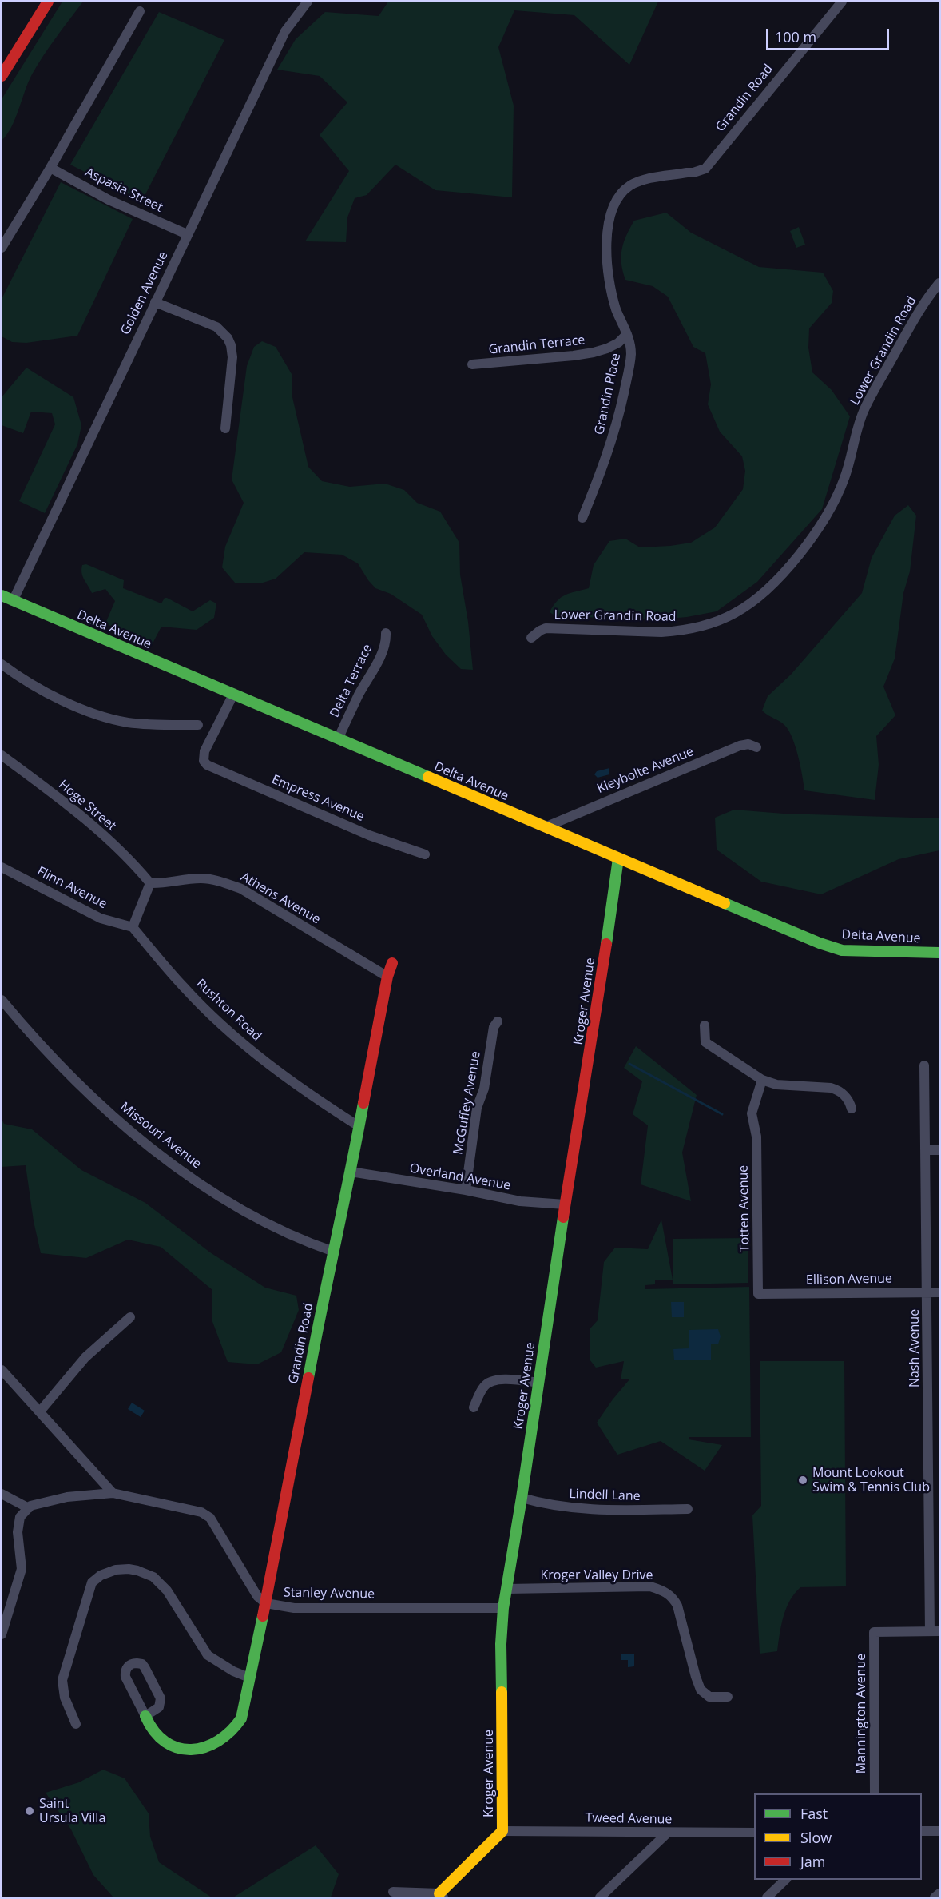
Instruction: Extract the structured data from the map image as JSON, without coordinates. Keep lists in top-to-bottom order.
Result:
{
  "streets": {
    "main road": ["Grandin Road", "Delta Avenue", "Kroger Avenue"],
    "street": [
      "Aspasia Street",
      "Golden Avenue",
      "Grandin Terrace",
      "Lower Grandin Road",
      "Grandin Place",
      "Delta Terrace",
      "Kleybolte Avenue",
      "Empress Avenue",
      "Hoge Street",
      "Flinn Avenue",
      "Athens Avenue",
      "Rushton Road",
      "McGuffey Avenue",
      "Missouri Avenue",
      "Overland Avenue",
      "Totten Avenue",
      "Ellison Avenue",
      "Nash Avenue",
      "Lindell Lane",
      "Kroger Valley Drive",
      "Stanley Avenue",
      "Mannington Avenue",
      "Tweed Avenue"
    ]
  },
  "crossings": [
    ["Grandin Road", "Grandin Place"],
    ["Grandin Road", "Athens Avenue"],
    ["Grandin Road", "Rushton Road"],
    ["Grandin Road", "Missouri Avenue"],
    ["Grandin Road", "Overland Avenue"],
    ["Grandin Road", "Stanley Avenue"],
    ["Aspasia Street", "Golden Avenue"],
    ["Golden Avenue", "Delta Avenue"],
    ["Grandin Terrace", "Grandin Place"],
    ["Delta Avenue", "Delta Terrace"],
    ["Delta Avenue", "Kleybolte Avenue"],
    ["Delta Avenue", "Empress Avenue"],
    ["Delta Avenue", "Kroger Avenue"],
    ["Hoge Street", "Athens Avenue"],
    ["Flinn Avenue", "Rushton Road"],
    ["Kroger Avenue", "Overland Avenue"],
    ["Kroger Avenue", "Lindell Lane"],
    ["Kroger Avenue", "Kroger Valley Drive"],
    ["Kroger Avenue", "Stanley Avenue"],
    ["Kroger Avenue", "Tweed Avenue"],
    ["McGuffey Avenue", "Overland Avenue"],
    ["Totten Avenue", "Ellison Avenue"],
    ["Ellison Avenue", "Nash Avenue"],
    ["Nash Avenue", "Mannington Avenue"]
  ],
  "places": ["Mount Lookout Swim & Tennis Club", "Saint Ursula Villa"],
  "legend": ["Fast", "Slow", "Jam"],
  "scale_bar": "100 m"
}
